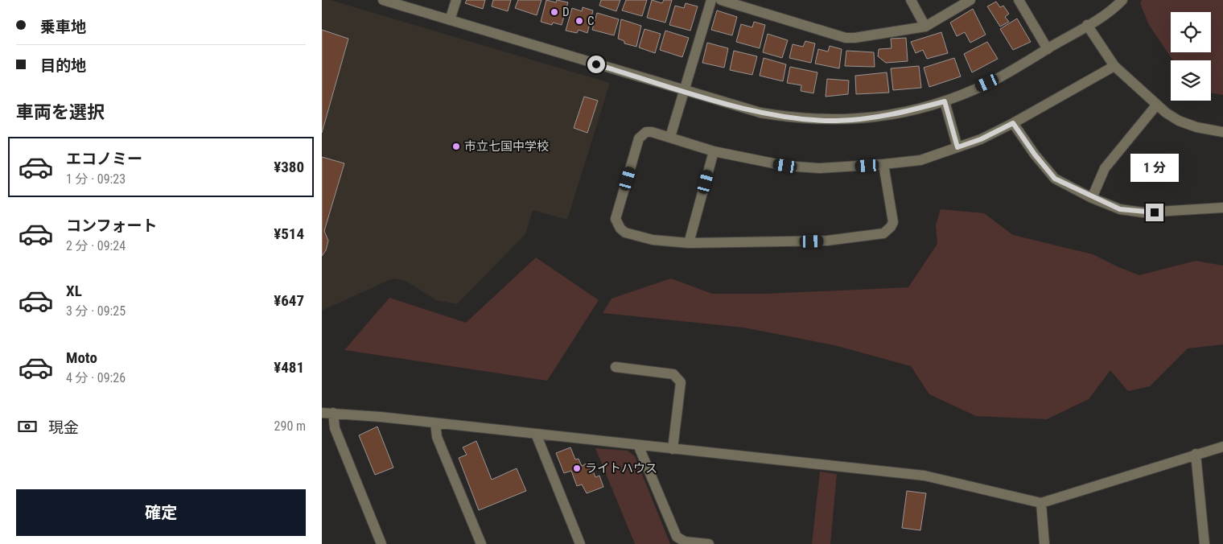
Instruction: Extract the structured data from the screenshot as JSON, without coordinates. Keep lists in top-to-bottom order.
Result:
{
  "places": [
    "D",
    "C",
    "市立七国中学校",
    "ライトハウス"
  ],
  "page": {
    "banner": ["乗車地", "目的地"],
    "heading": "車両を選択",
    "list": [
      {
        "name": "エコノミー",
        "note": "1 分 · 09:23",
        "value": "¥380"
      },
      {
        "name": "コンフォート",
        "note": "2 分 · 09:24",
        "value": "¥514"
      },
      {
        "name": "XL",
        "note": "3 分 · 09:25",
        "value": "¥647"
      },
      {
        "name": "Moto",
        "note": "4 分 · 09:26",
        "value": "¥481"
      }
    ],
    "bubble": "1 分",
    "pay": ["現金", "290 m"],
    "buttons": "確定"
  }
}
